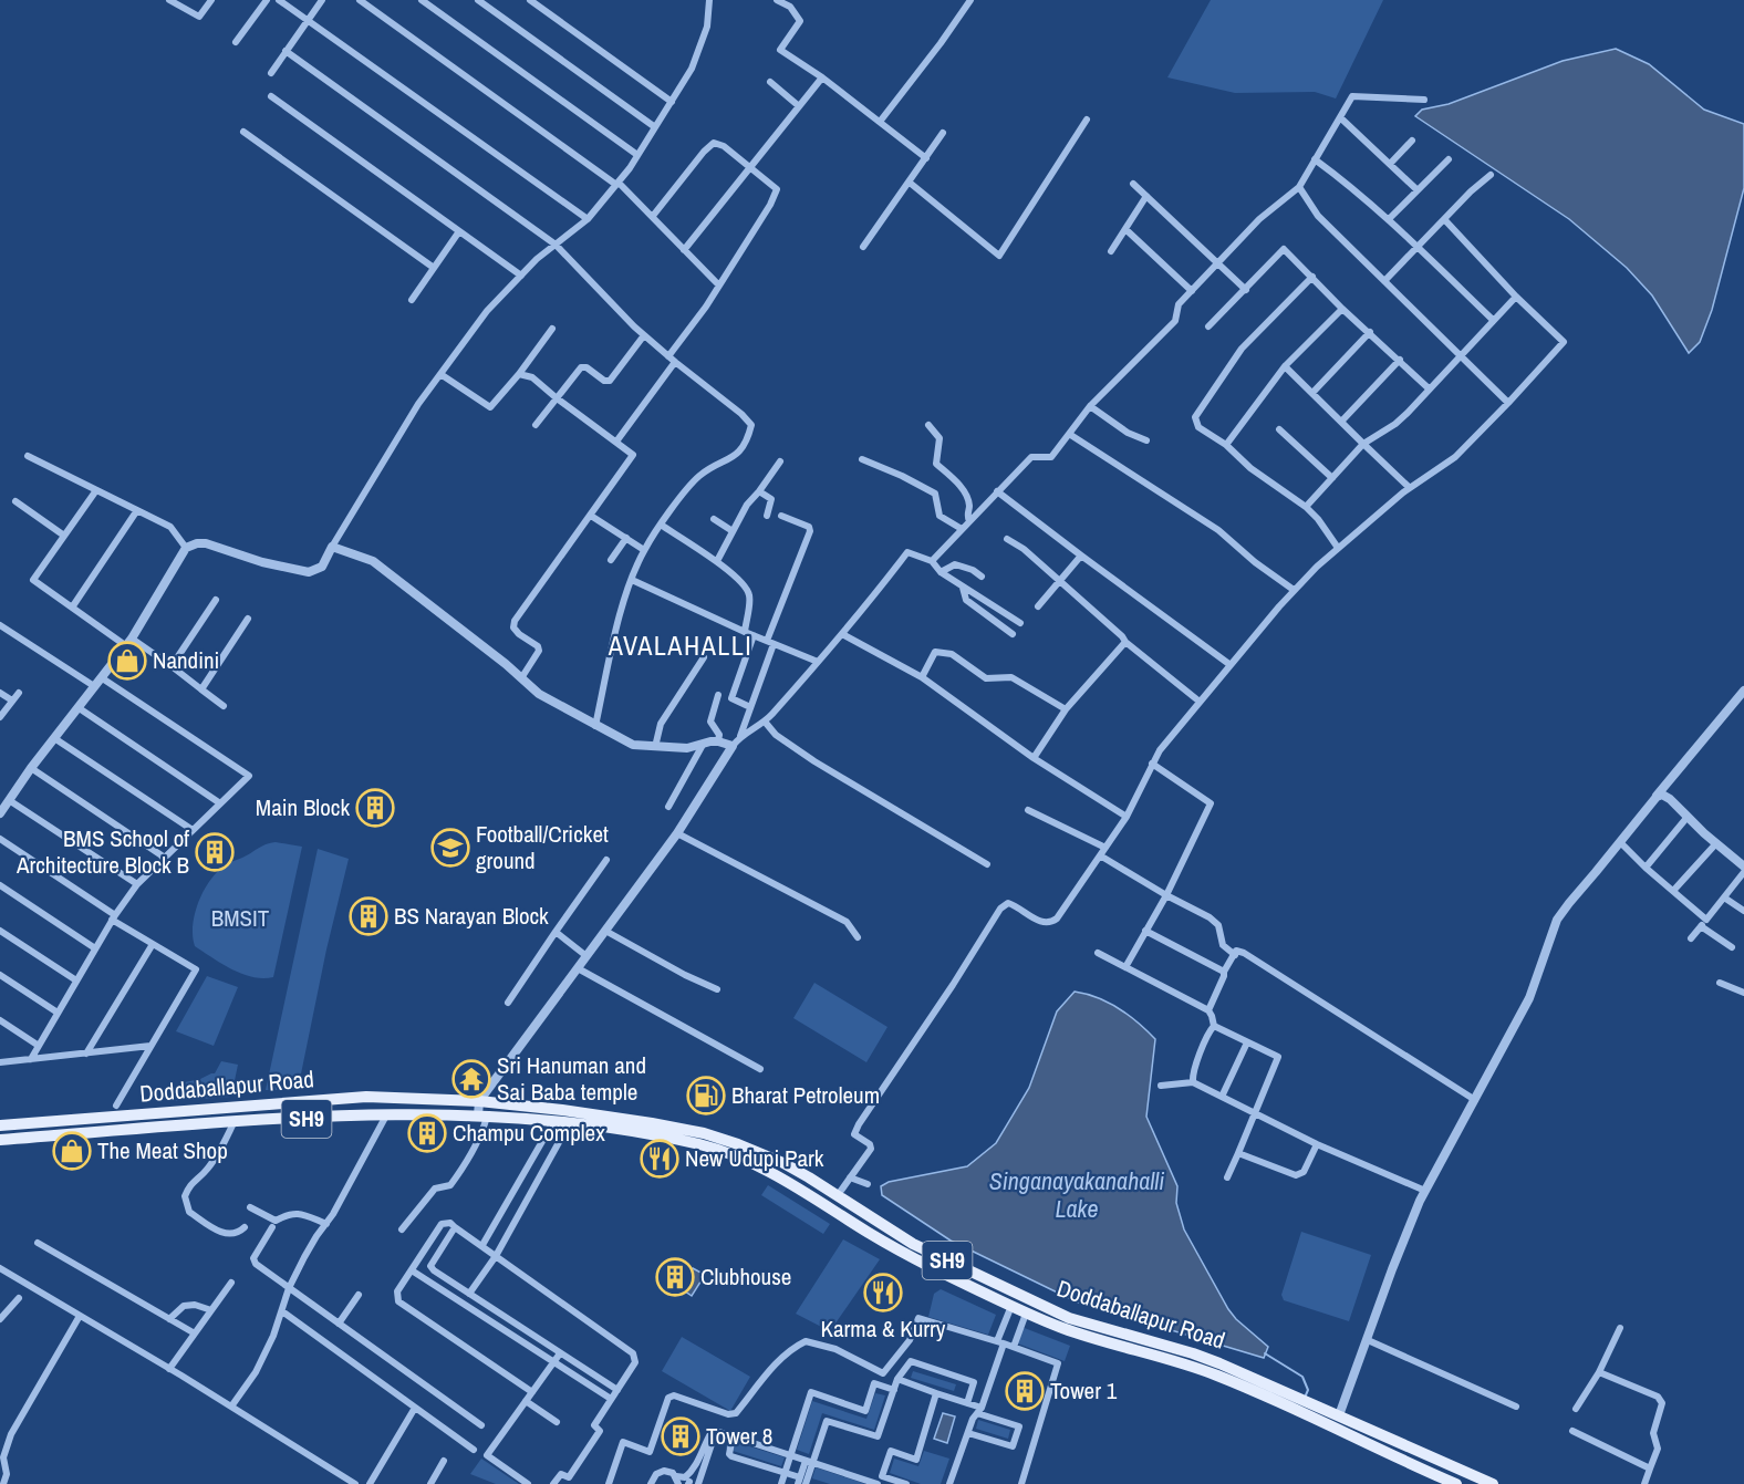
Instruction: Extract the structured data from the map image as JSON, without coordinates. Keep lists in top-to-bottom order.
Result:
{
  "streets": {
    "main road": ["Doddaballapur Road", "SH9"]
  },
  "districts": ["AVALAHALLI"],
  "water": ["Singanayakanahalli Lake"],
  "parks": ["BMSIT"],
  "places": {
    "shop": ["Nandini", "The Meat Shop"],
    "building": [
      "Main Block",
      "BMS School of Architecture Block B",
      "BS Narayan Block",
      "Champu Complex",
      "Clubhouse",
      "Tower 1",
      "Tower 8"
    ],
    "school or university": ["Football/Cricket ground"],
    "temple": ["Sri Hanuman and Sai Baba temple"],
    "fuel station": ["Bharat Petroleum"],
    "restaurant": ["New Udupi Park", "Karma & Kurry"]
  }
}
